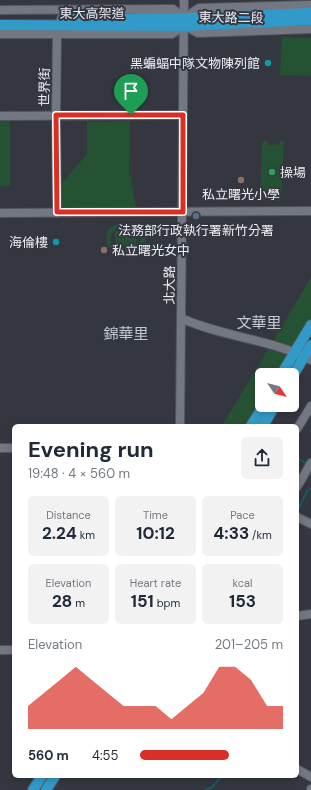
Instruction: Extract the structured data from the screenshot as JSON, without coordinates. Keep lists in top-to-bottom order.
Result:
{
  "streets": {
    "main road": ["東大高架道", "東大路二段"],
    "street": ["世界街", "北大路"]
  },
  "crossings": [
    ["東大高架道", "東大路二段"],
    ["東大高架道", "北大路"],
    ["東大路二段", "北大路"]
  ],
  "districts": ["文華里", "錦華里"],
  "places": [
    "黑蝙蝠中隊文物陳列館",
    "操場",
    "私立曙光小學",
    "法務部行政執行署新竹分署",
    "海倫樓",
    "私立曙光女中"
  ],
  "north": "bottom right",
  "page": {
    "heading": ["Evening run", "19:48 · 4 × 560 m"],
    "stats": [
      ["Distance", "2.24 km"],
      ["Time", "10:12"],
      ["Pace", "4:33 /km"],
      ["Elevation", "28 m"],
      ["Heart rate", "151 bpm"],
      ["kcal", "153"]
    ],
    "chart": ["Elevation", "201–205 m"],
    "list": [
      {
        "name": "560 m",
        "note": "4:55"
      }
    ]
  }
}
